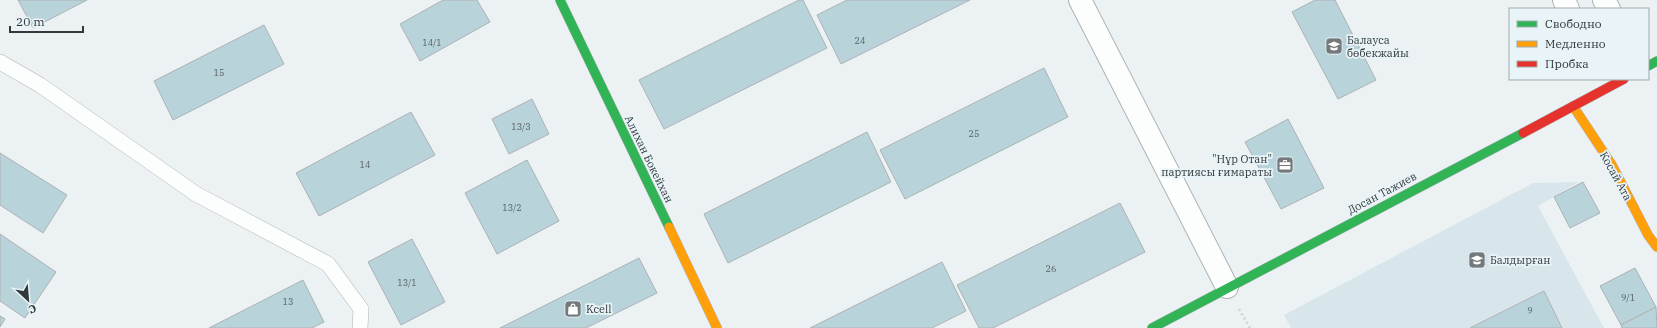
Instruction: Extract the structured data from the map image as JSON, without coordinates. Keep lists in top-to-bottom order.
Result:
{
  "streets": {
    "street": ["Алихан Бокейхан", "Косай Ата", "Досан Тажиев"]
  },
  "crossings": [
    ["Косай Ата", "Досан Тажиев"]
  ],
  "places": {
    "school or university": ["Балауса бөбекжайы", "Балдырған"],
    "office": ["\"Нұр Отан\" партиясы ғимараты"],
    "shop": ["Kcell"]
  },
  "house_numbers": [
    "24",
    "14/1",
    "15",
    "13/3",
    "25",
    "14",
    "13/2",
    "26",
    "13/1",
    "9/1",
    "13",
    "9"
  ],
  "legend": ["Свободно", "Медленно", "Пробка"],
  "scale_bar": "20 m",
  "north": "bottom right"
}
